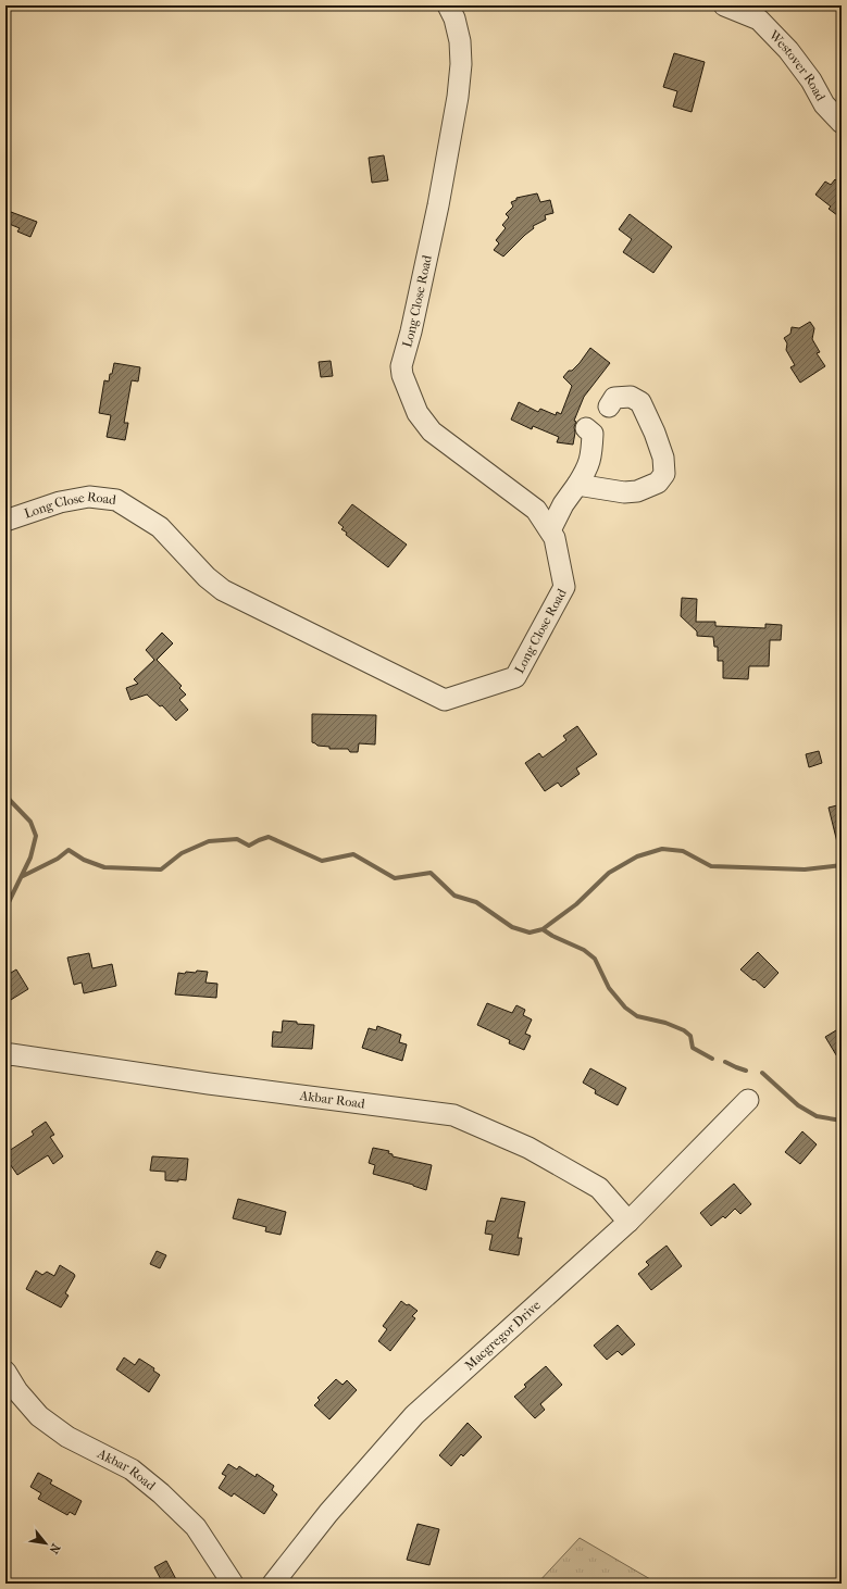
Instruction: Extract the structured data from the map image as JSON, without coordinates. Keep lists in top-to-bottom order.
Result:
{
  "streets": {
    "street": [
      "Westover Road",
      "Long Close Road",
      "Akbar Road",
      "Macgregor Drive"
    ]
  },
  "crossings": [
    ["Akbar Road", "Macgregor Drive"]
  ],
  "north": "bottom right"
}
